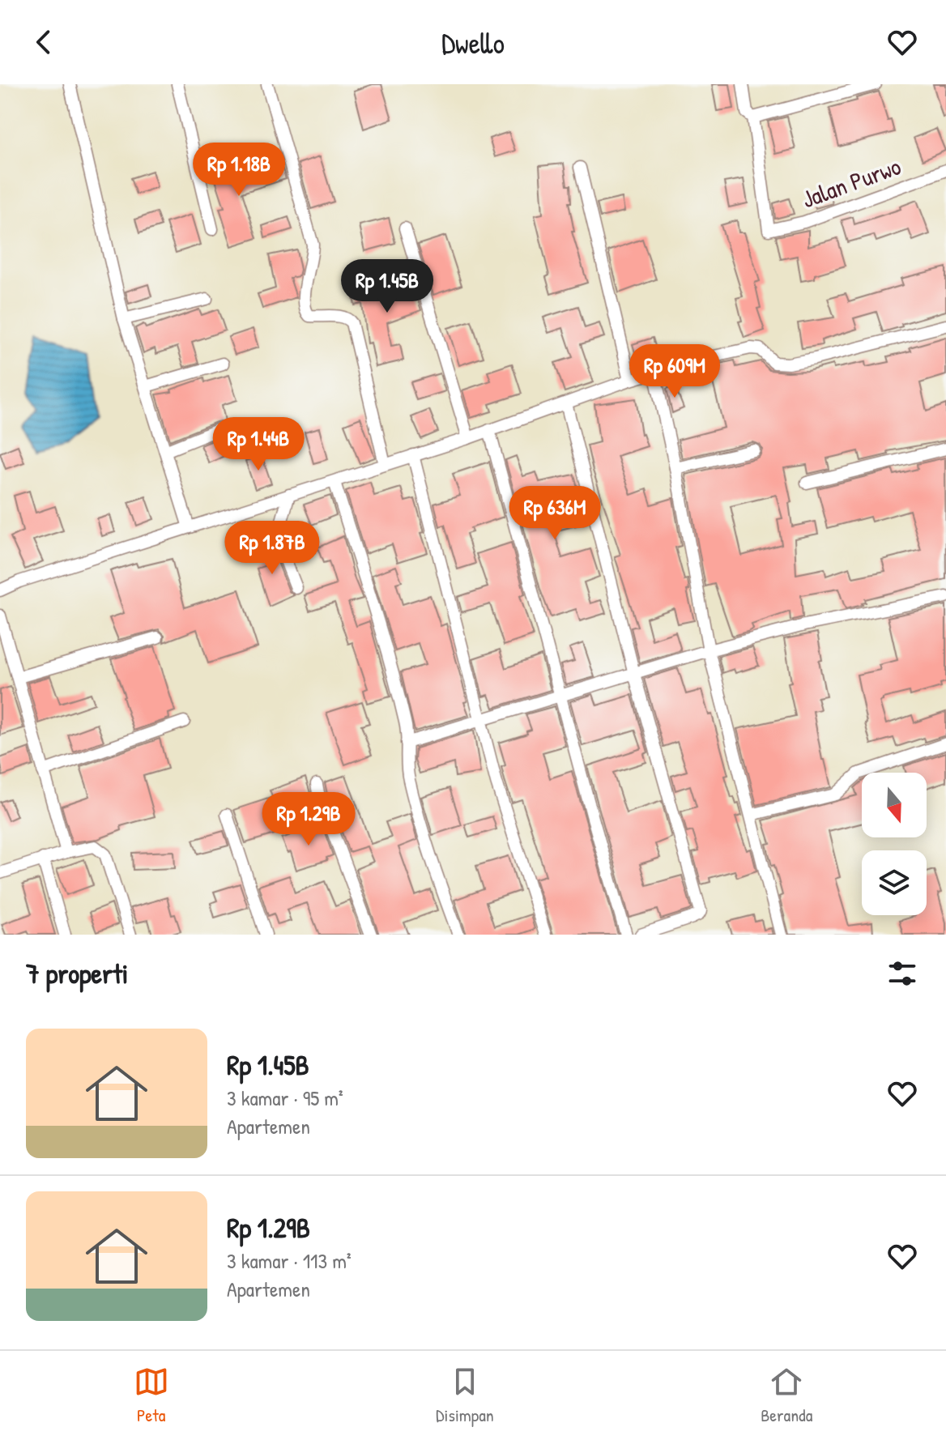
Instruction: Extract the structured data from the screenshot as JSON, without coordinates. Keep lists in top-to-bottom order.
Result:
{
  "streets": {
    "street": ["Jalan Purwo"]
  },
  "north": "bottom",
  "page": {
    "header": "Dwello",
    "price": [
      "Rp 1.18B",
      "Rp 1.45B",
      "Rp 609M",
      "Rp 1.44B",
      "Rp 636M",
      "Rp 1.87B",
      "Rp 1.29B"
    ],
    "heading": "7 properti",
    "list": [
      {
        "name": "Rp 1.45B",
        "note": "3 kamar · 95 m² · Apartemen"
      },
      {
        "name": "Rp 1.29B",
        "note": "3 kamar · 113 m² · Apartemen"
      }
    ],
    "tabs": ["Peta", "Disimpan", "Beranda"]
  }
}
